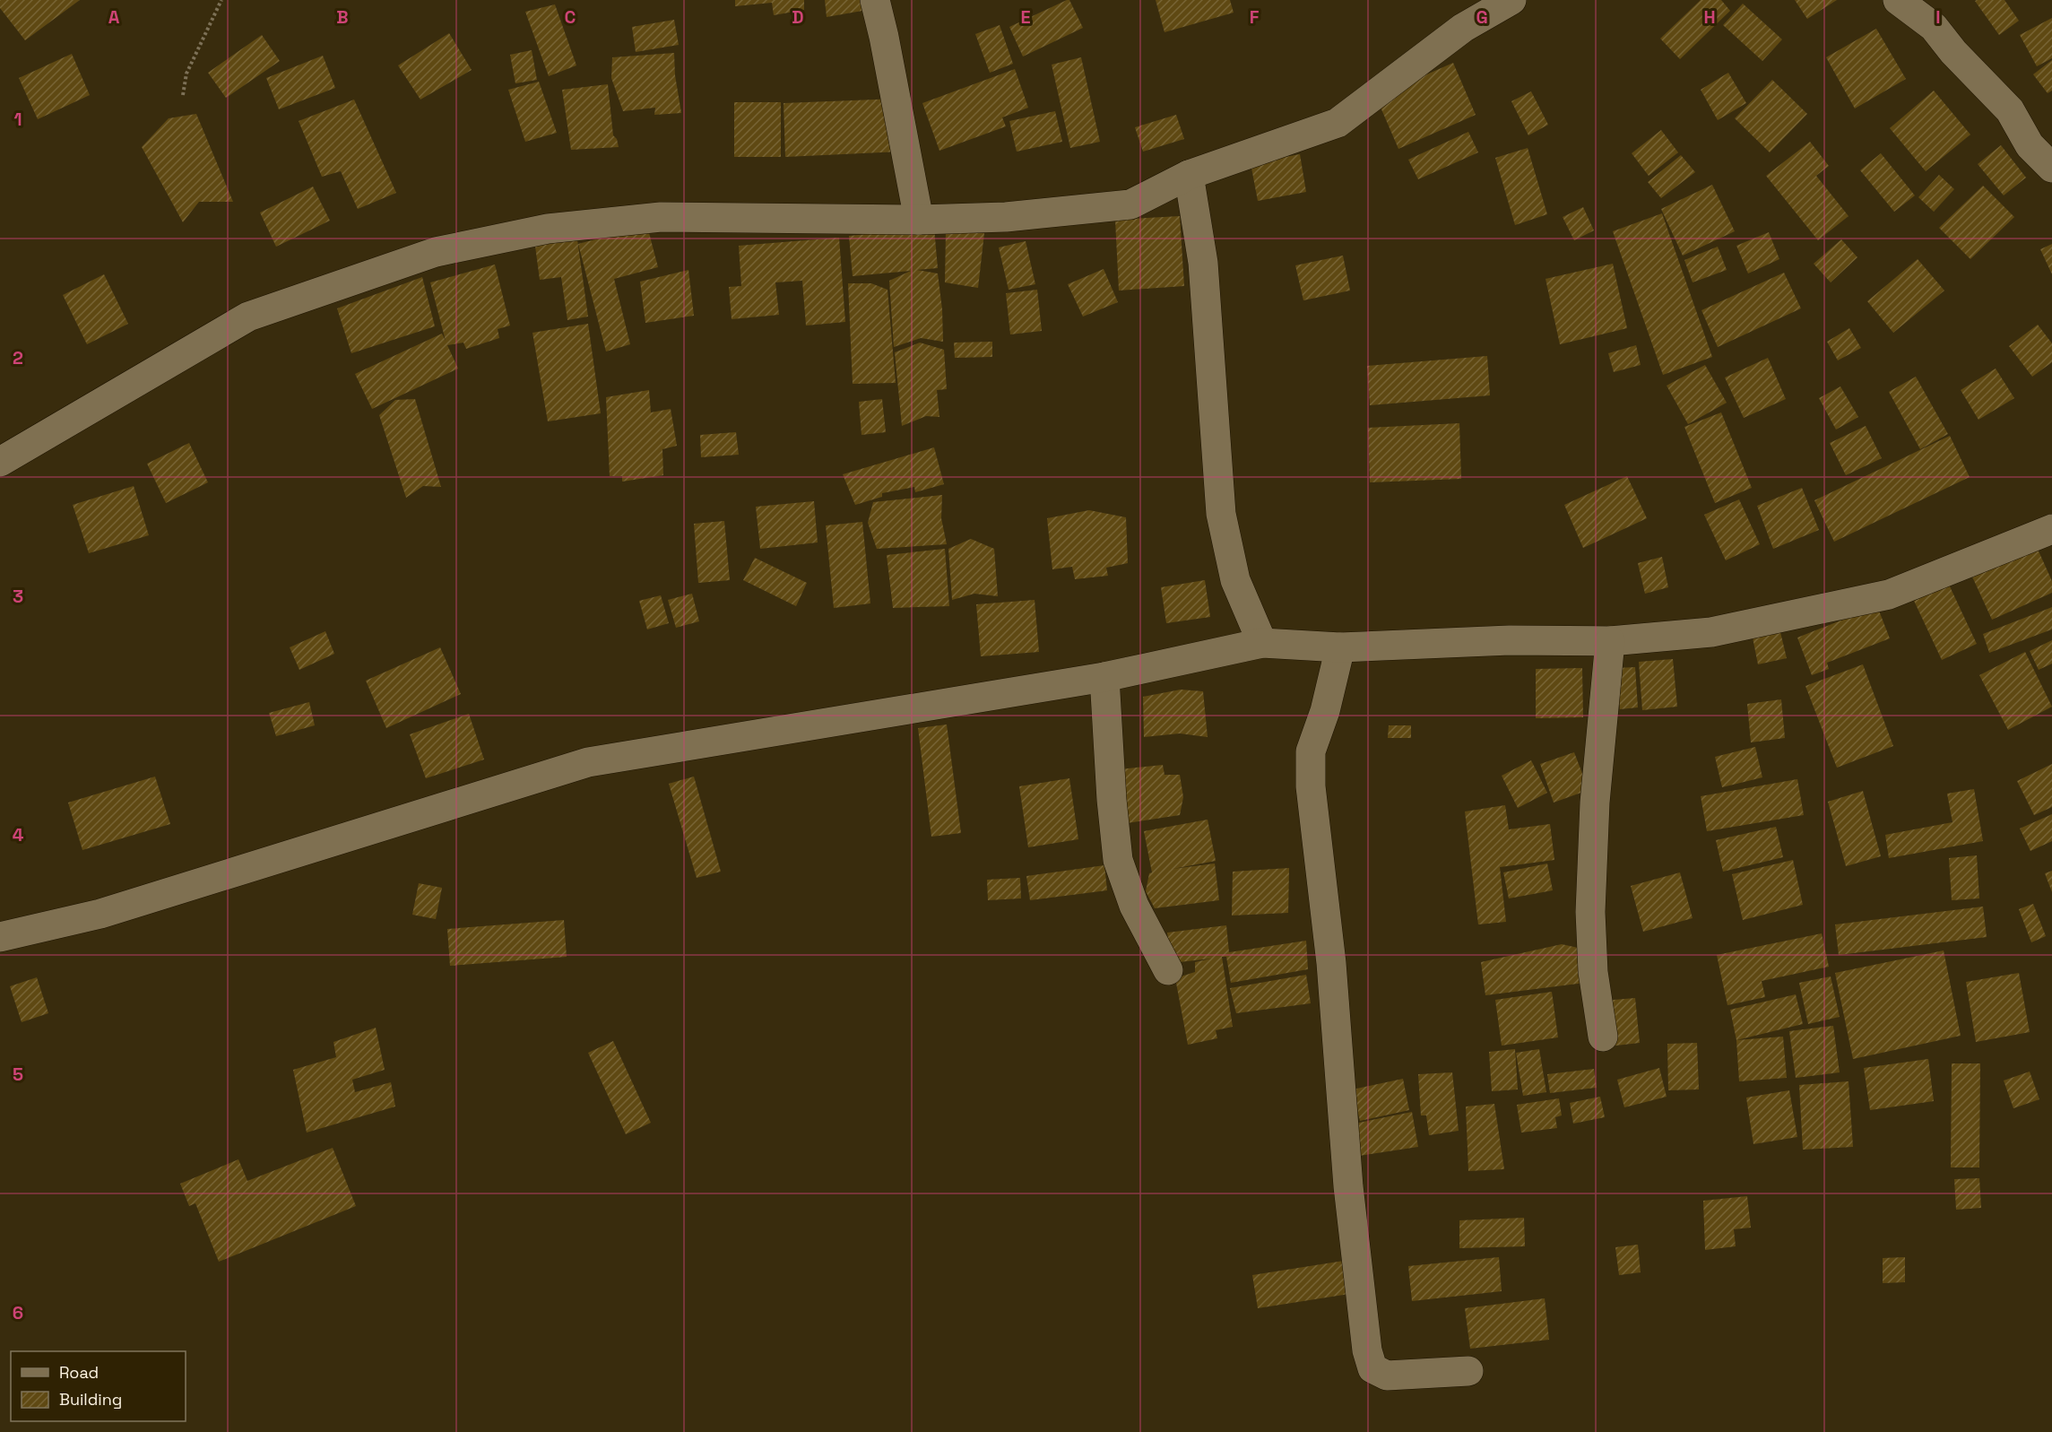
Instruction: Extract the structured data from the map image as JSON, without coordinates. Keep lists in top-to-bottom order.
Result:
{
  "legend": ["Road", "Building"],
  "grid": {
    "columns": [
      "A",
      "B",
      "C",
      "D",
      "E",
      "F",
      "G",
      "H",
      "I"
    ],
    "rows": [
      "1",
      "2",
      "3",
      "4",
      "5",
      "6"
    ]
  }
}
